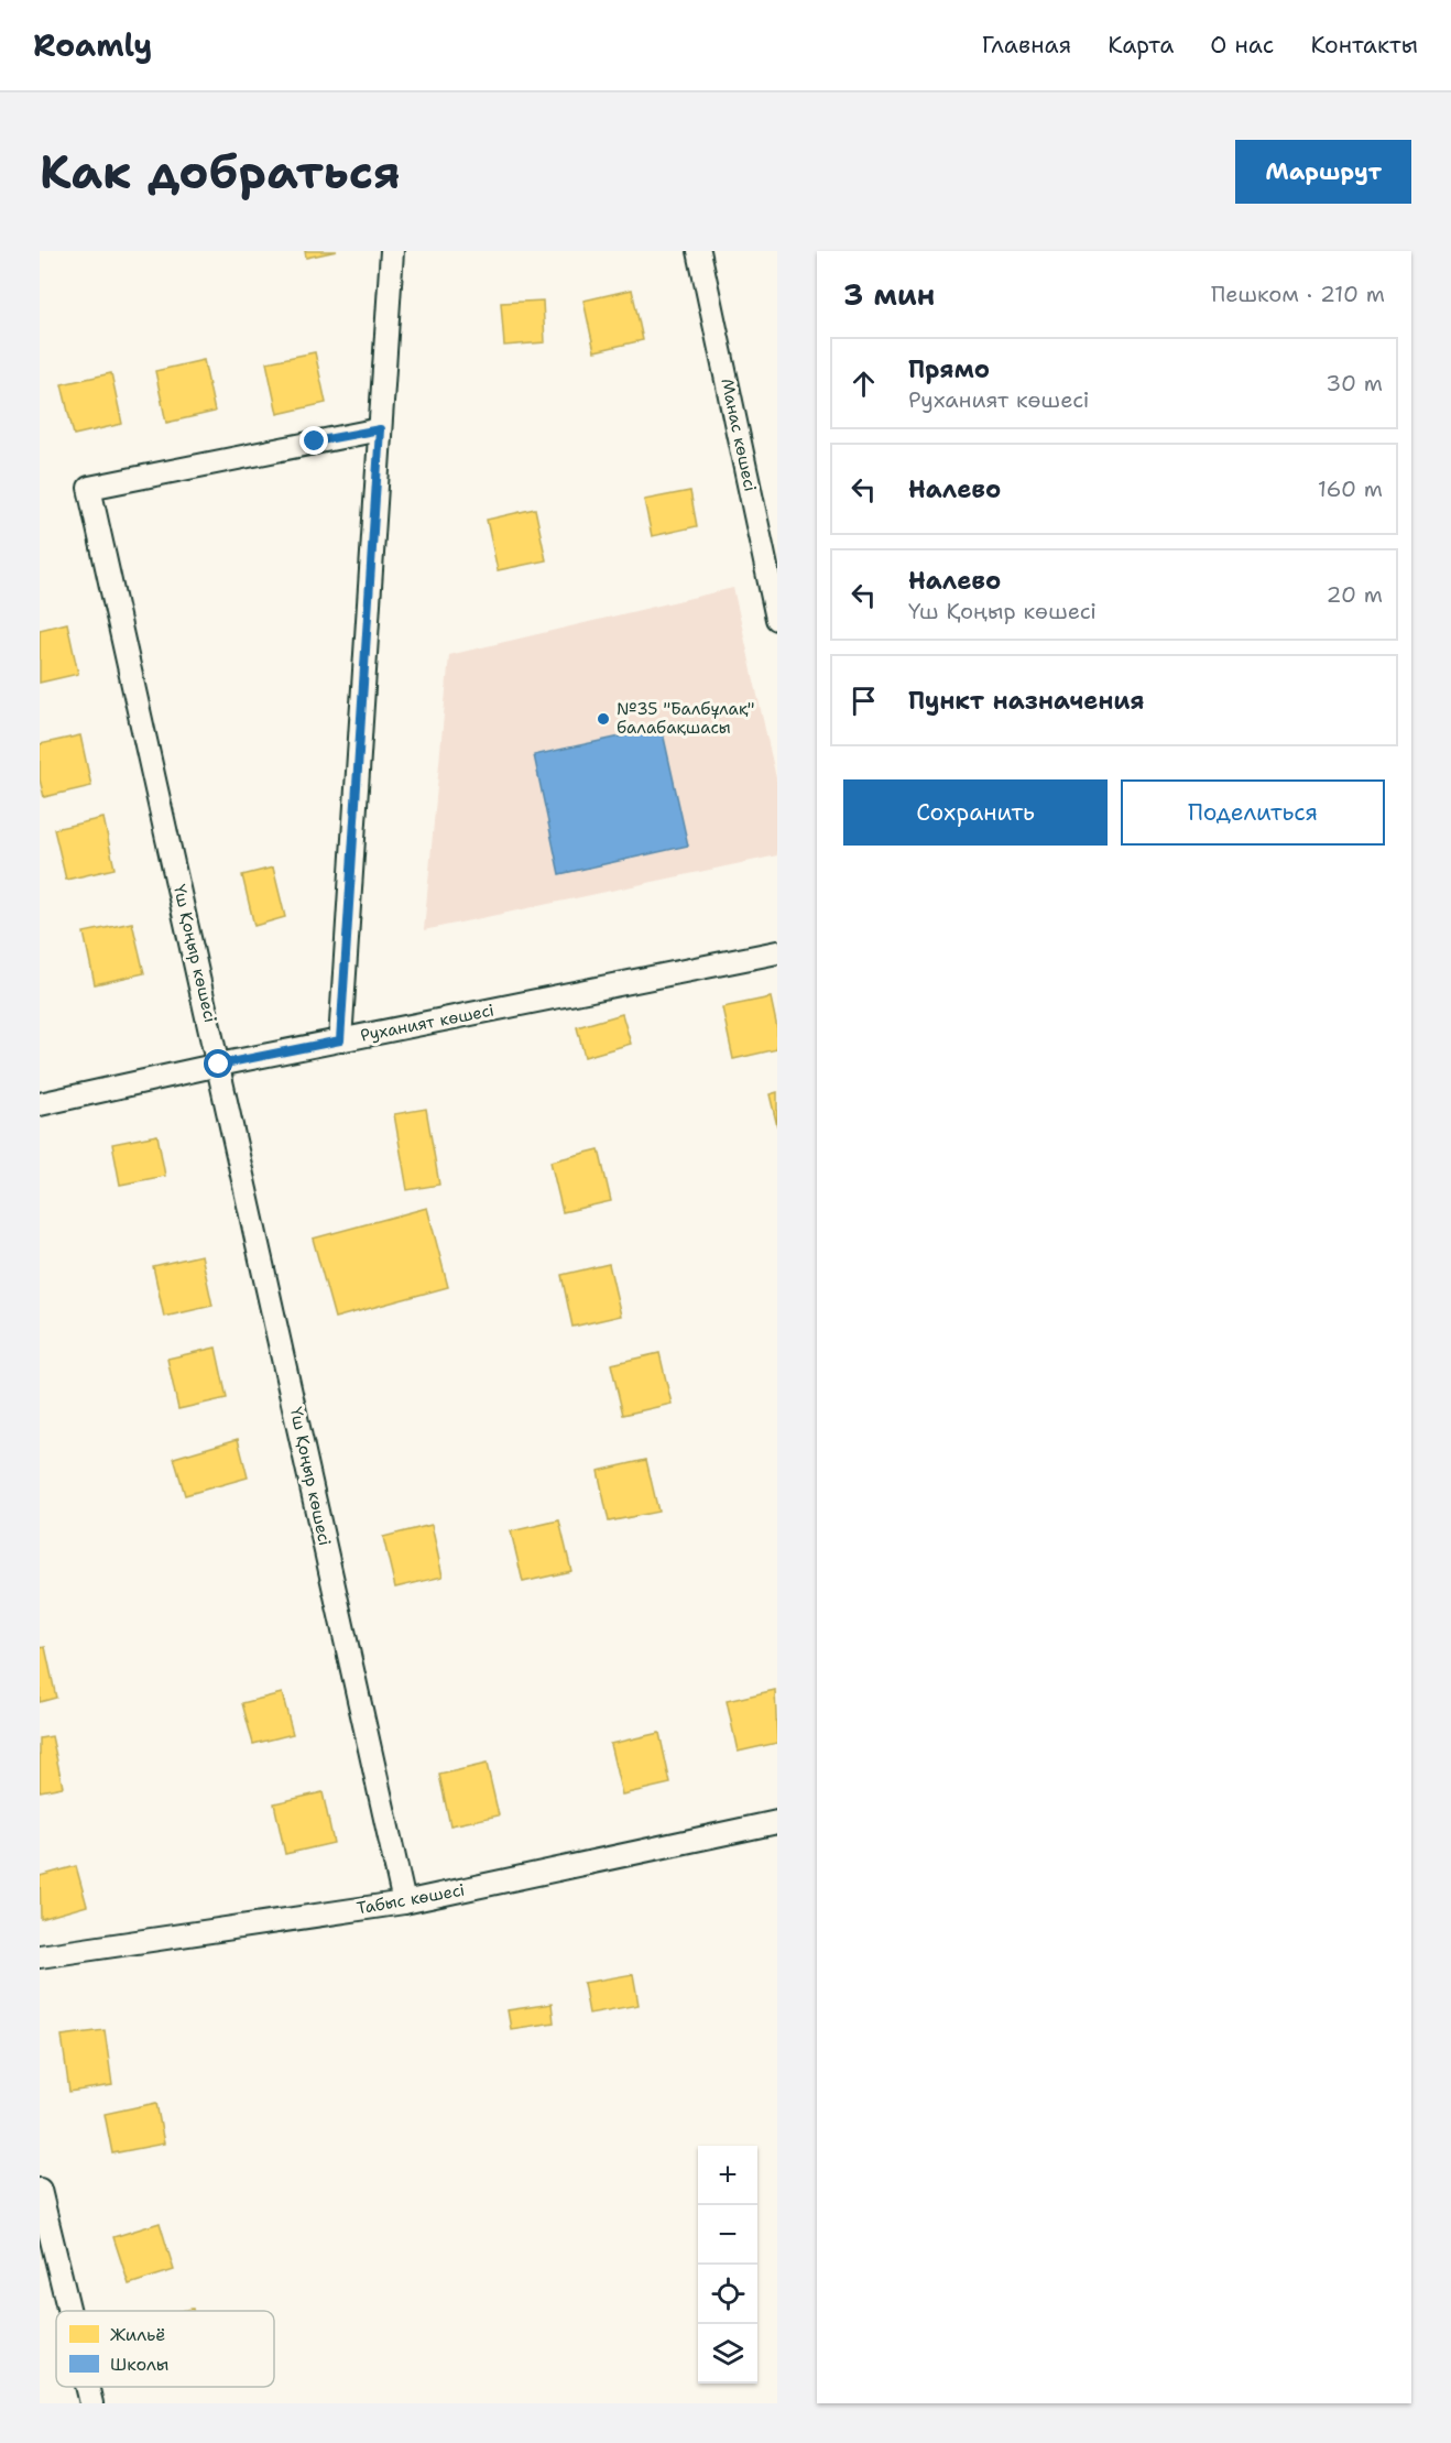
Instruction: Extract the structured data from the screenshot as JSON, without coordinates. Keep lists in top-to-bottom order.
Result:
{
  "streets": {
    "street": [
      "Манас көшесі",
      "Үш Қоңыр көшесі",
      "Руханият көшесі",
      "Табыс көшесі"
    ]
  },
  "crossings": [
    ["Үш Қоңыр көшесі", "Руханият көшесі"],
    ["Үш Қоңыр көшесі", "Табыс көшесі"]
  ],
  "places": ["№35 \"Балбұлақ\" балабақшасы"],
  "legend": ["Жильё", "Школы"],
  "page": {
    "header": "Roamly",
    "nav": [
      "Главная",
      "Карта",
      "О нас",
      "Контакты"
    ],
    "buttons": [
      "Маршрут",
      ["Сохранить", "Поделиться"]
    ],
    "title": "Как добраться",
    "heading": ["3 мин", "Пешком · 210 m"],
    "list": [
      ["Прямо", "Руханият көшесі", "30 m"],
      ["Налево", "160 m"],
      ["Налево", "Үш Қоңыр көшесі", "20 m"],
      "Пункт назначения"
    ],
    "map_buttons": ["+", "−"]
  }
}
